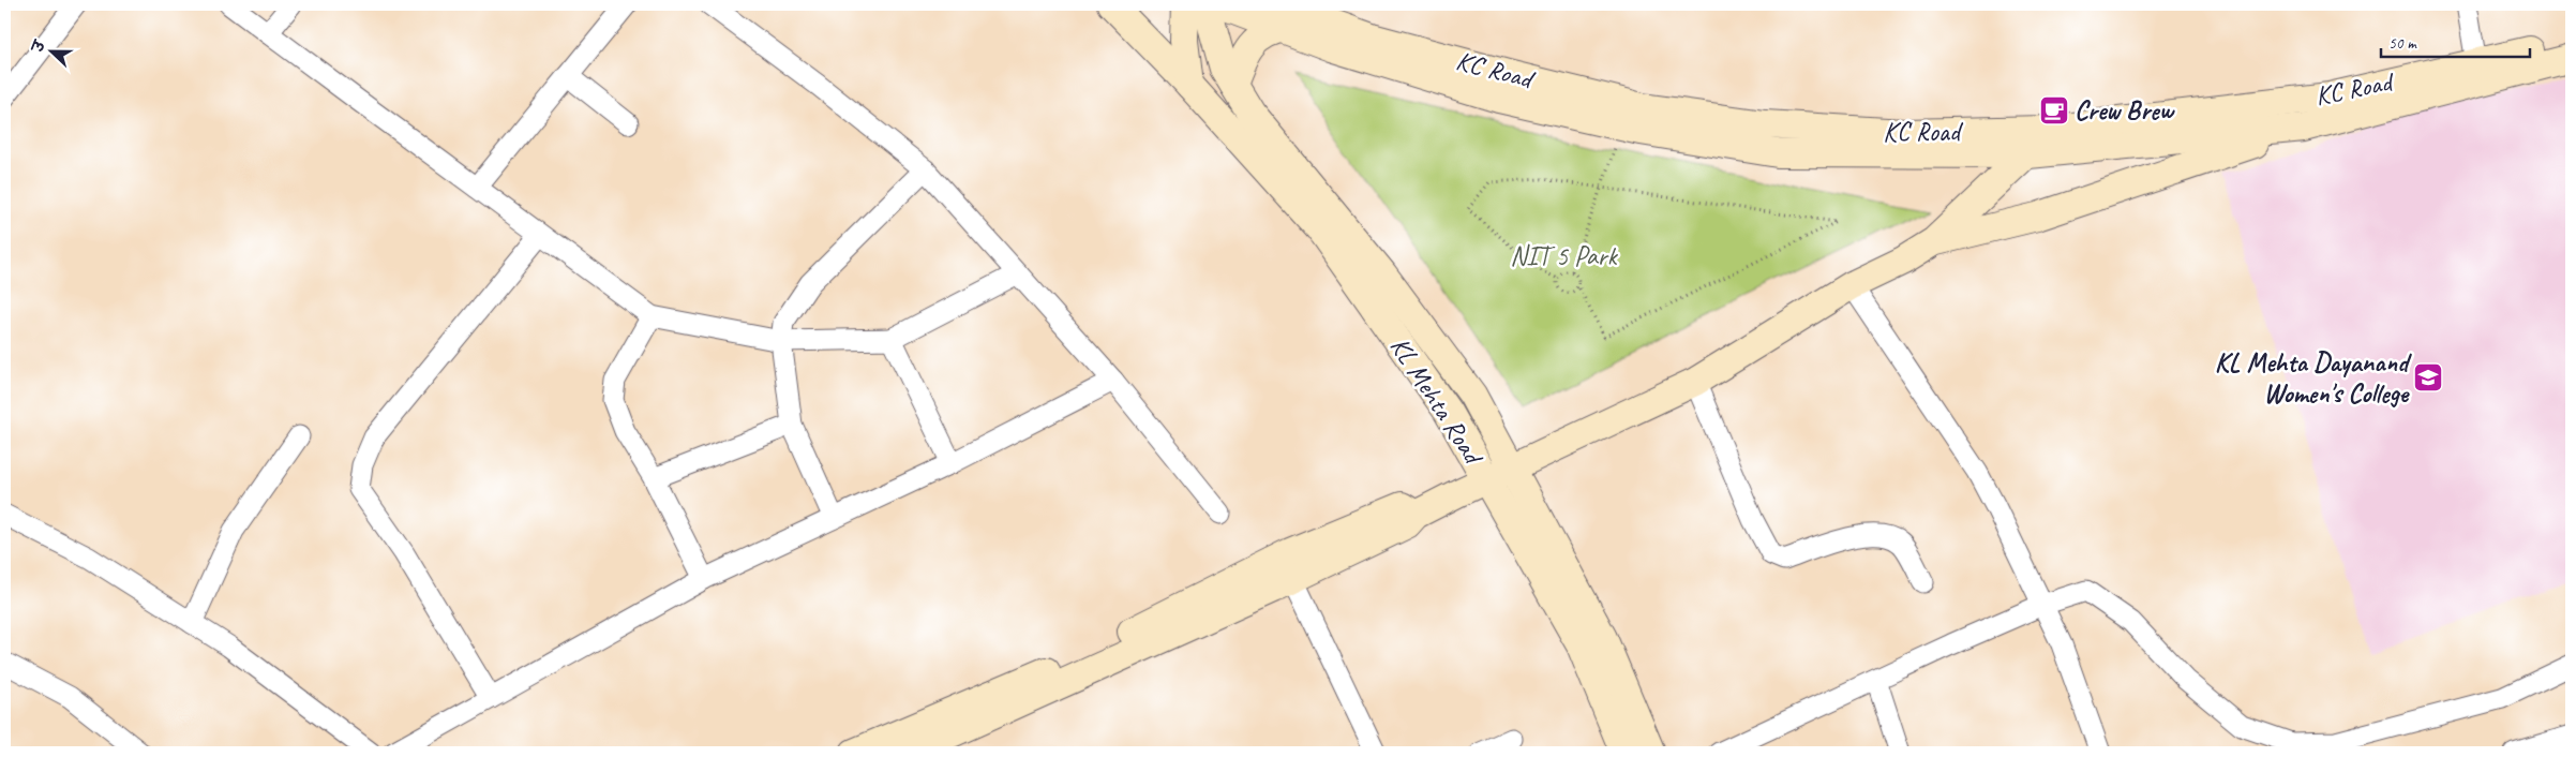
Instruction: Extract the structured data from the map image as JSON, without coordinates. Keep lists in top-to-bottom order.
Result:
{
  "streets": {
    "street": ["KC Road", "KL Mehta Road"]
  },
  "parks": ["NIT 5 Park"],
  "places": {
    "cafe": ["Crew Brew"],
    "school or university": ["KL Mehta Dayanand Women's College"]
  },
  "scale_bar": "50 m",
  "north": "left"
}
